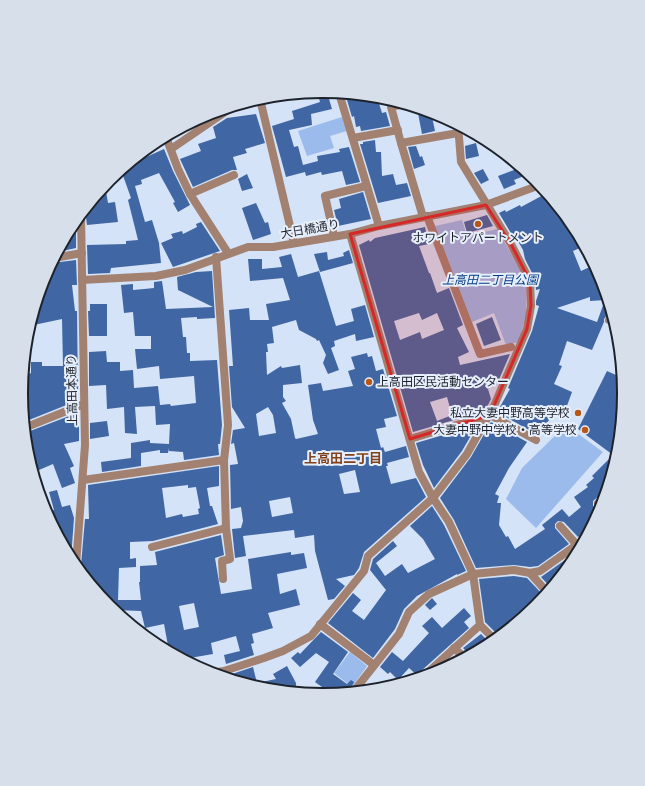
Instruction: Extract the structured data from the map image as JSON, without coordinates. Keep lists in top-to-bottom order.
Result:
{
  "streets": {
    "street": ["大日橋通り", "上高田本通り"]
  },
  "crossings": [
    ["大日橋通り", "上高田本通り"]
  ],
  "districts": ["上高田二丁目"],
  "parks": ["上高田二丁目公園"],
  "places": [
    "ホワイトアパートメント",
    "上高田区民活動センター",
    "私立大妻中野高等学校",
    "大妻中野中学校・高等学校"
  ]
}
